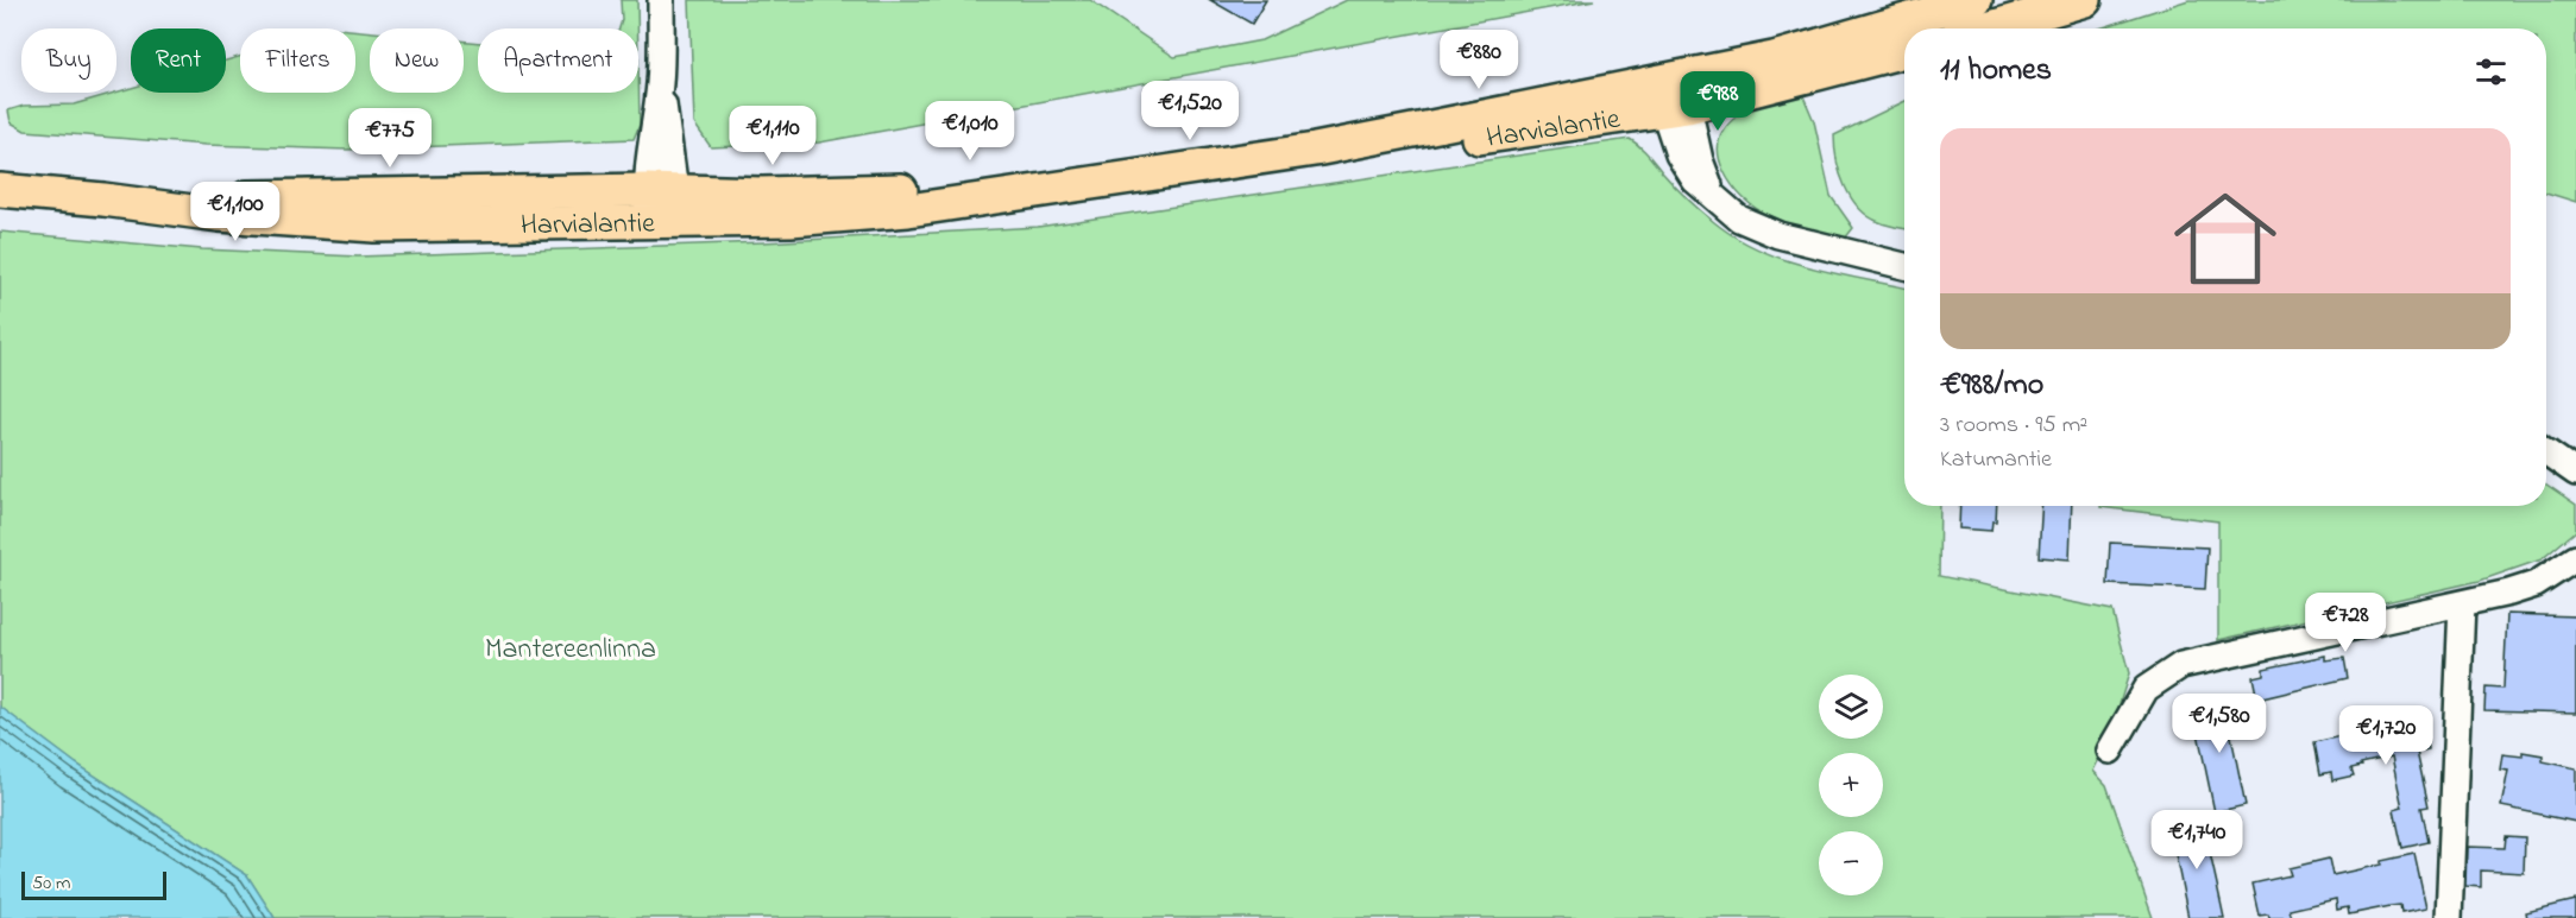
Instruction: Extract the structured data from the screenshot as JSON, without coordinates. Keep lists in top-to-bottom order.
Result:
{
  "streets": {
    "main road": ["Harvialantie"]
  },
  "parks": ["Mantereenlinna"],
  "scale_bar": "50 m",
  "page": {
    "chip": [
      "Buy",
      "Rent",
      "Filters",
      "New",
      "Apartment"
    ],
    "heading": "11 homes",
    "price": [
      "€880",
      "€988",
      "€1,520",
      "€1,010",
      "€1,110",
      "€775",
      "€1,100",
      "€728",
      "€1,580",
      "€1,720",
      "€1,740"
    ],
    "list": [
      {
        "name": "€988/mo",
        "note": "3 rooms · 95 m² · Katumantie"
      }
    ],
    "map_buttons": ["+", "−"],
    "scale": "50 m"
  }
}
